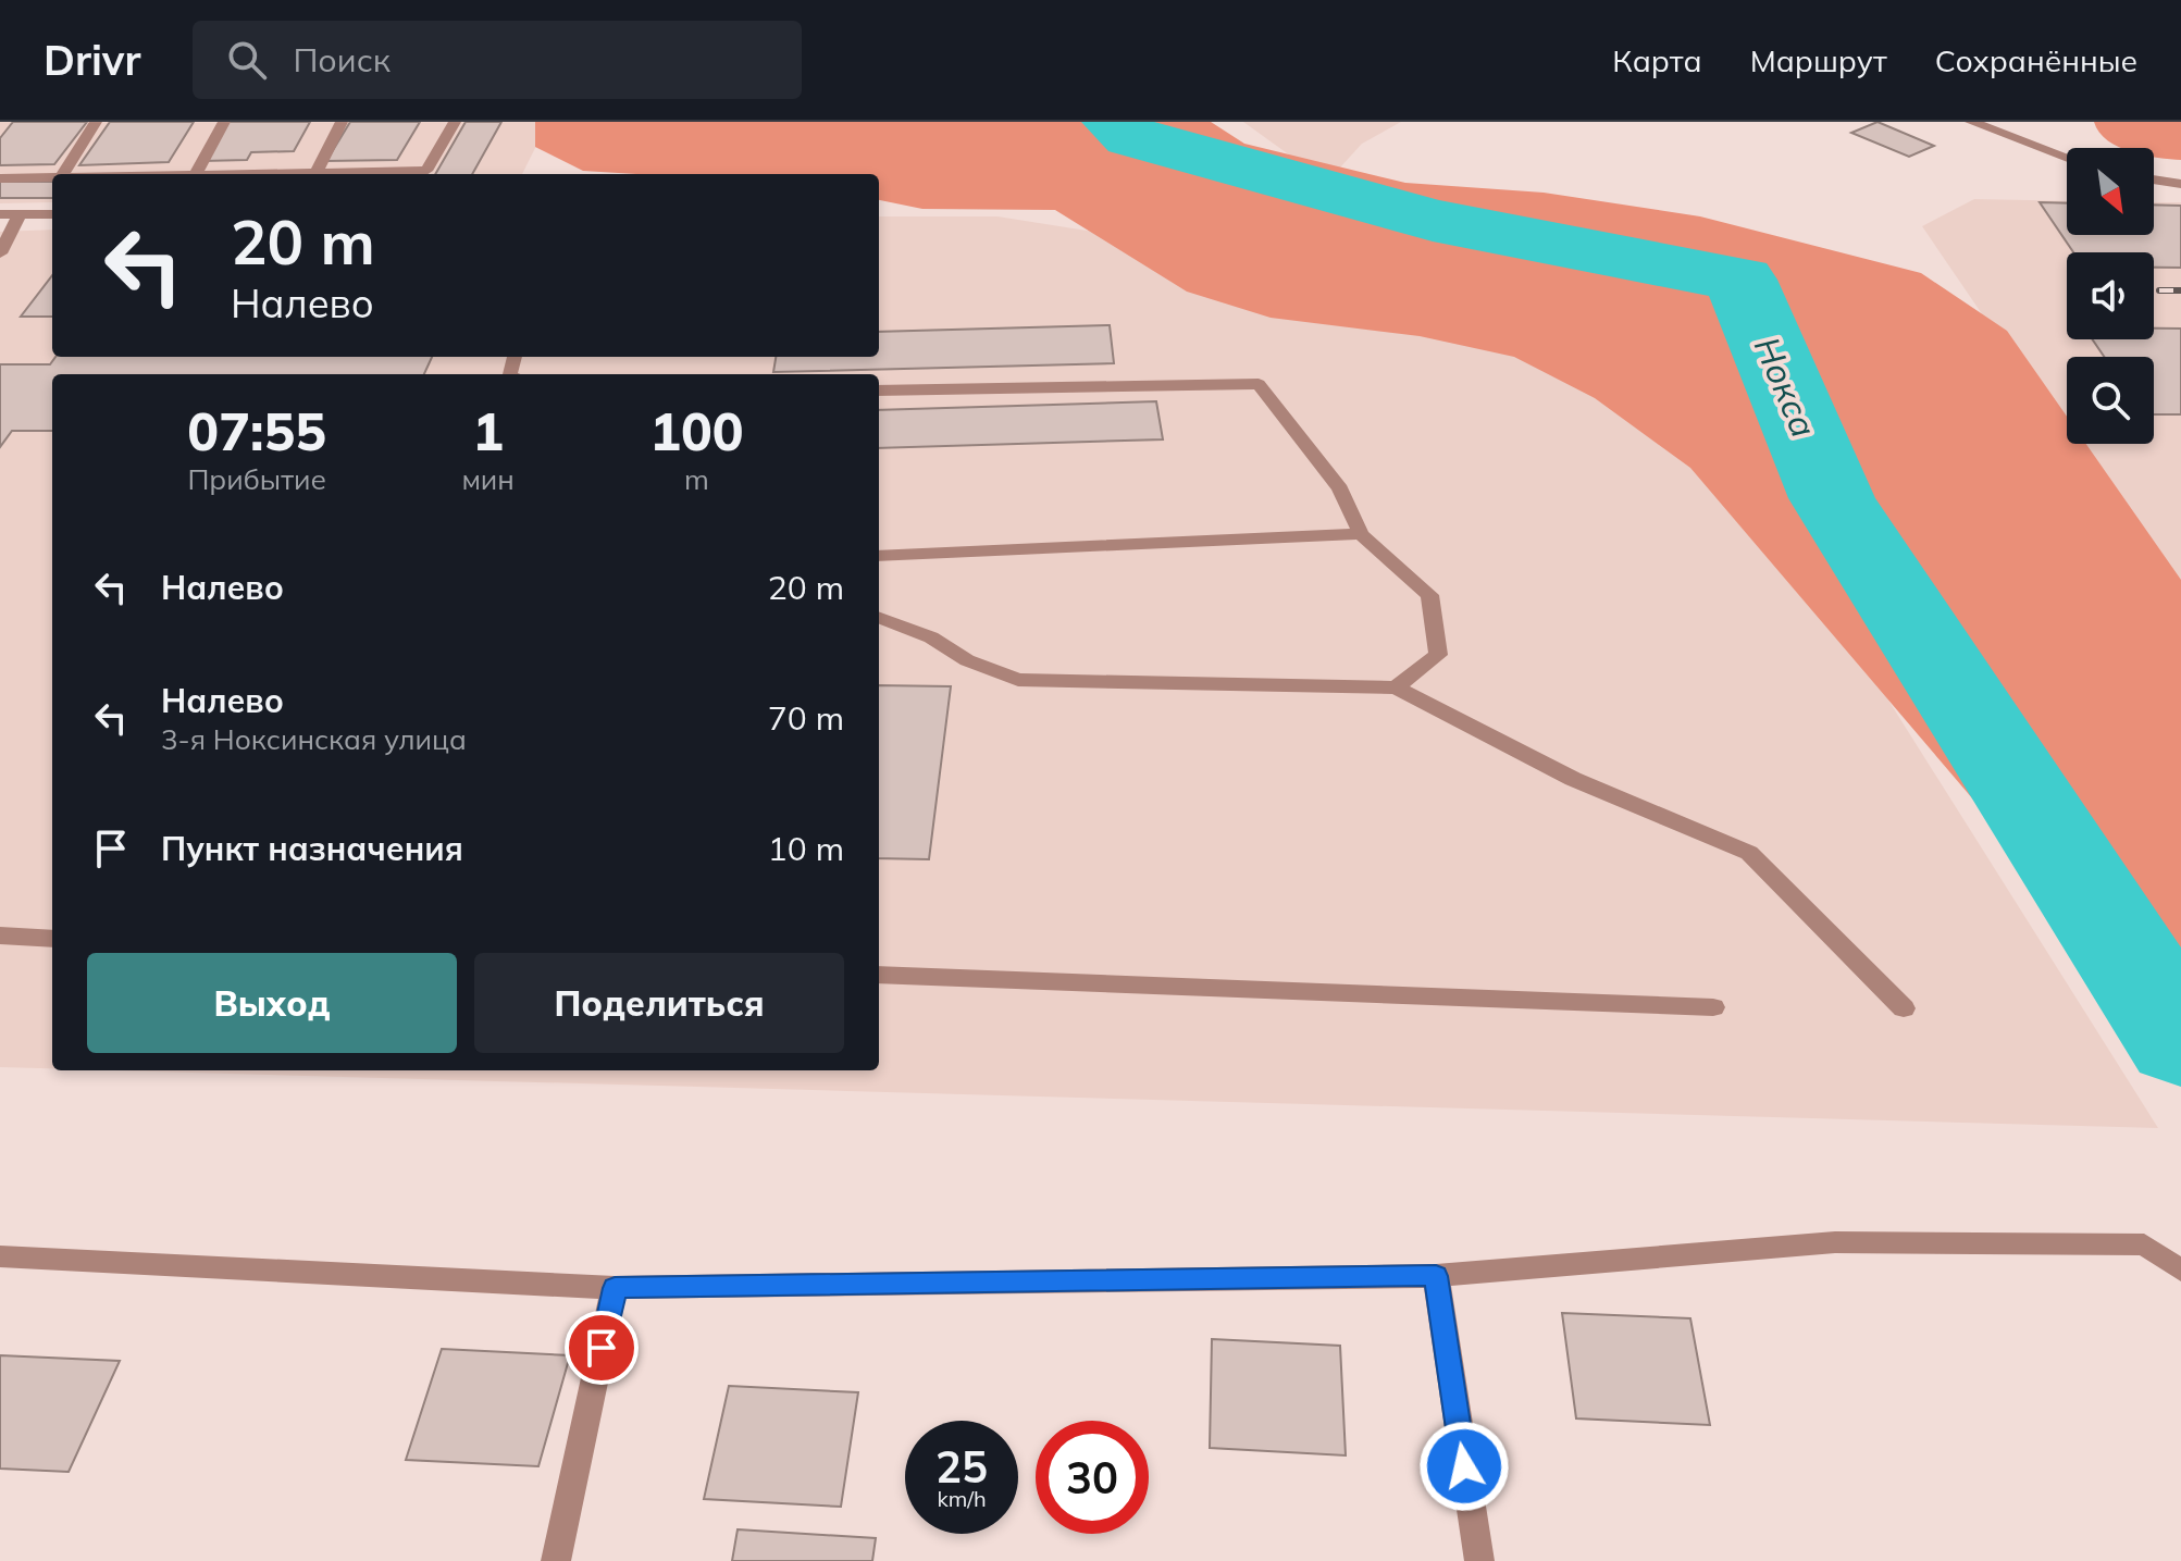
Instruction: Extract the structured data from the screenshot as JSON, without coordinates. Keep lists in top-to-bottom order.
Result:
{
  "water": ["Нокса"],
  "north": "bottom right",
  "page": {
    "header": "Drivr",
    "search": "Поиск",
    "nav": ["Карта", "Маршрут", "Сохранённые"],
    "turn": ["20 m", "Налево"],
    "eta": [
      "07:55",
      "Прибытие",
      "1",
      "мин",
      "100",
      "m"
    ],
    "list": [
      {
        "name": "Налево",
        "value": "20 m"
      },
      {
        "name": "Налево",
        "note": "3-я Ноксинская улица",
        "value": "70 m"
      },
      {
        "name": "Пункт назначения",
        "value": "10 m"
      }
    ],
    "buttons": ["Выход", "Поделиться"],
    "speed": "25 km/h",
    "limit": "30"
  }
}
